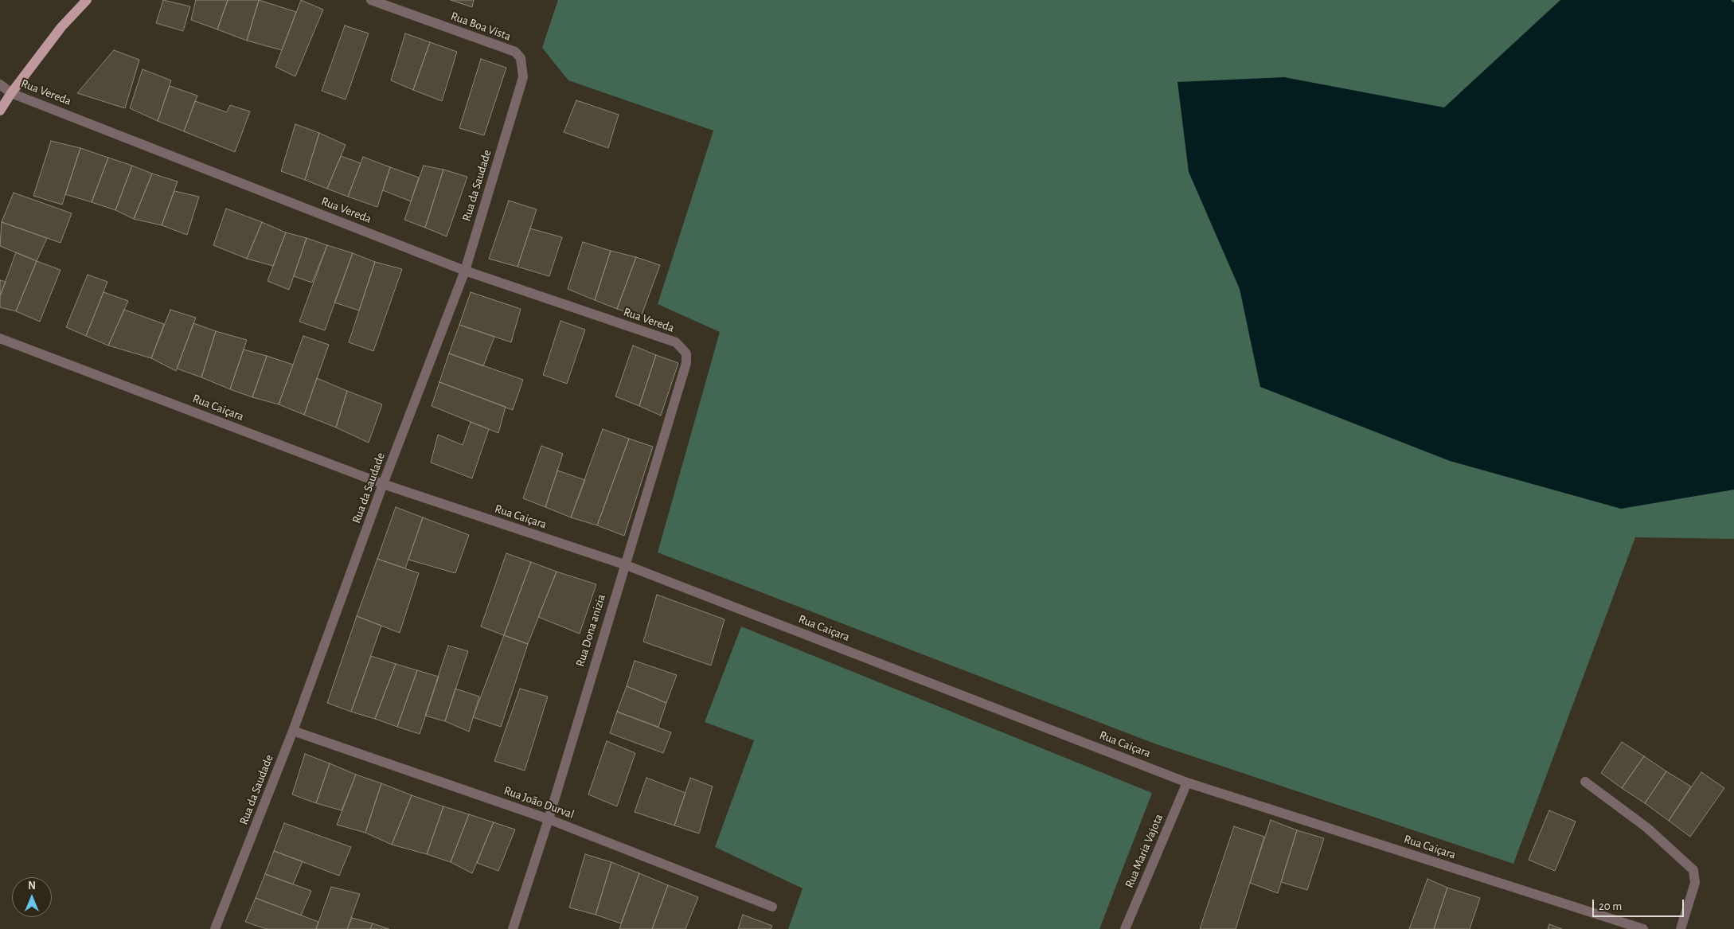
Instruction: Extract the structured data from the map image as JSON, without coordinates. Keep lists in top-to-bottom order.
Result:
{
  "streets": {
    "street": [
      "Rua Boa Vista",
      "Rua Vereda",
      "Rua da Saudade",
      "Rua Caiçara",
      "Rua Dona anizia",
      "Rua João Durval",
      "Rua Maria Vajota"
    ]
  },
  "crossings": [
    ["Rua Boa Vista", "Rua da Saudade"],
    ["Rua Vereda", "Rua da Saudade"],
    ["Rua Vereda", "Rua Dona anizia"],
    ["Rua da Saudade", "Rua Caiçara"],
    ["Rua da Saudade", "Rua João Durval"],
    ["Rua Caiçara", "Rua Dona anizia"],
    ["Rua Caiçara", "Rua Maria Vajota"],
    ["Rua Dona anizia", "Rua João Durval"]
  ],
  "scale_bar": "20 m",
  "north": "top"
}
